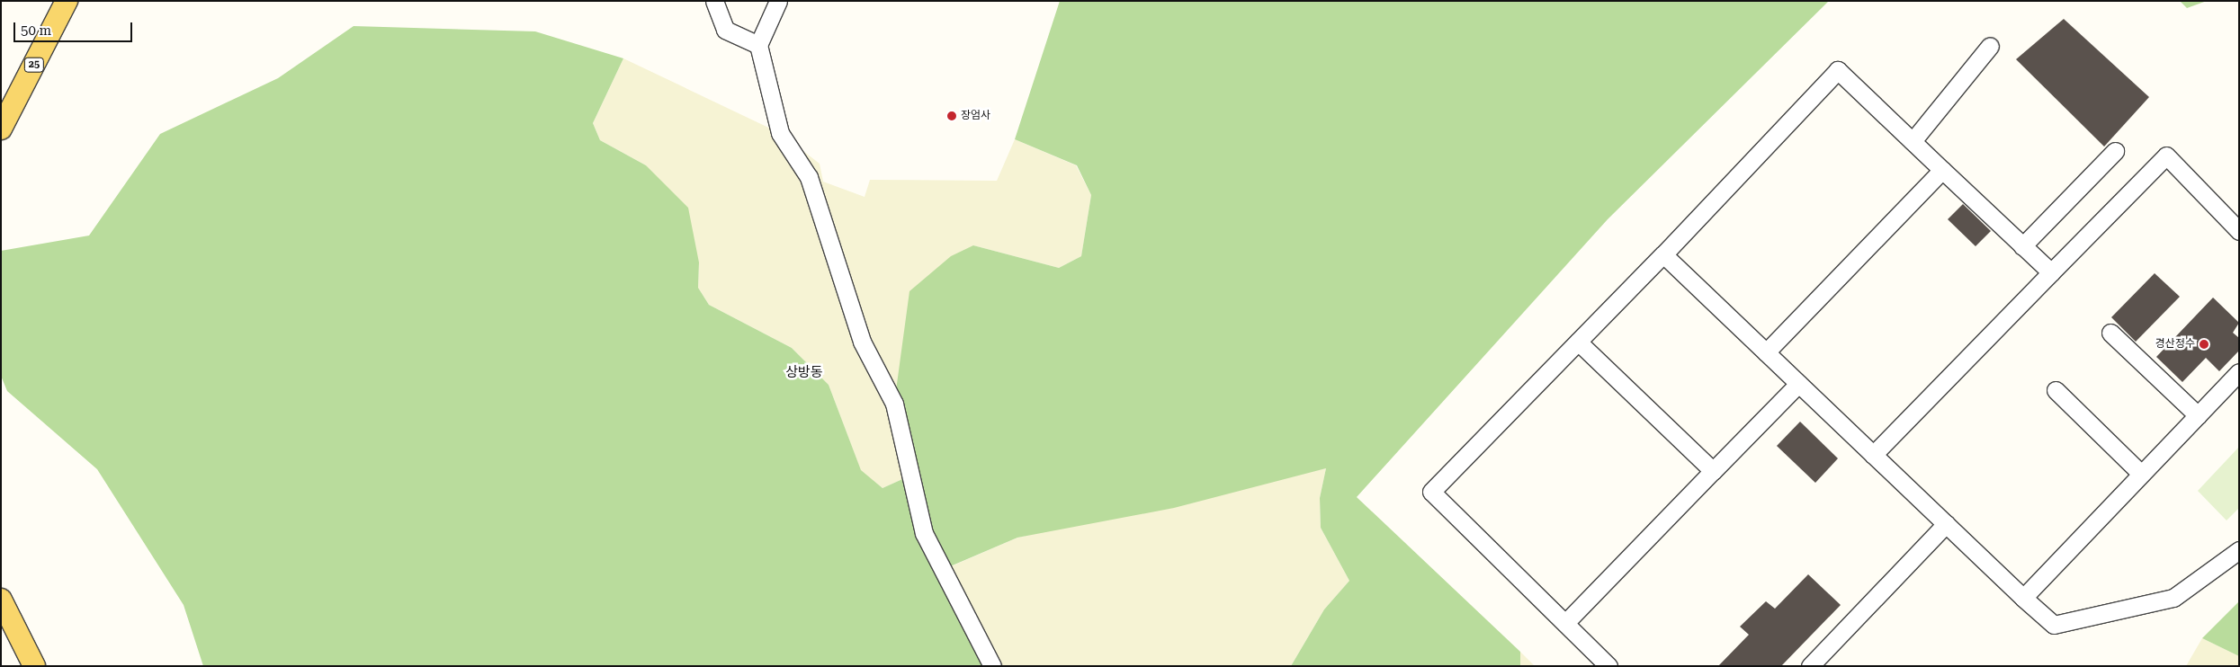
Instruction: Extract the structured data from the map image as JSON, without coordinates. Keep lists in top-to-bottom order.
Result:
{
  "streets": {
    "main road": ["25"]
  },
  "districts": ["상방동"],
  "places": ["장엄사", "경산정수"],
  "scale_bar": "50 m"
}
